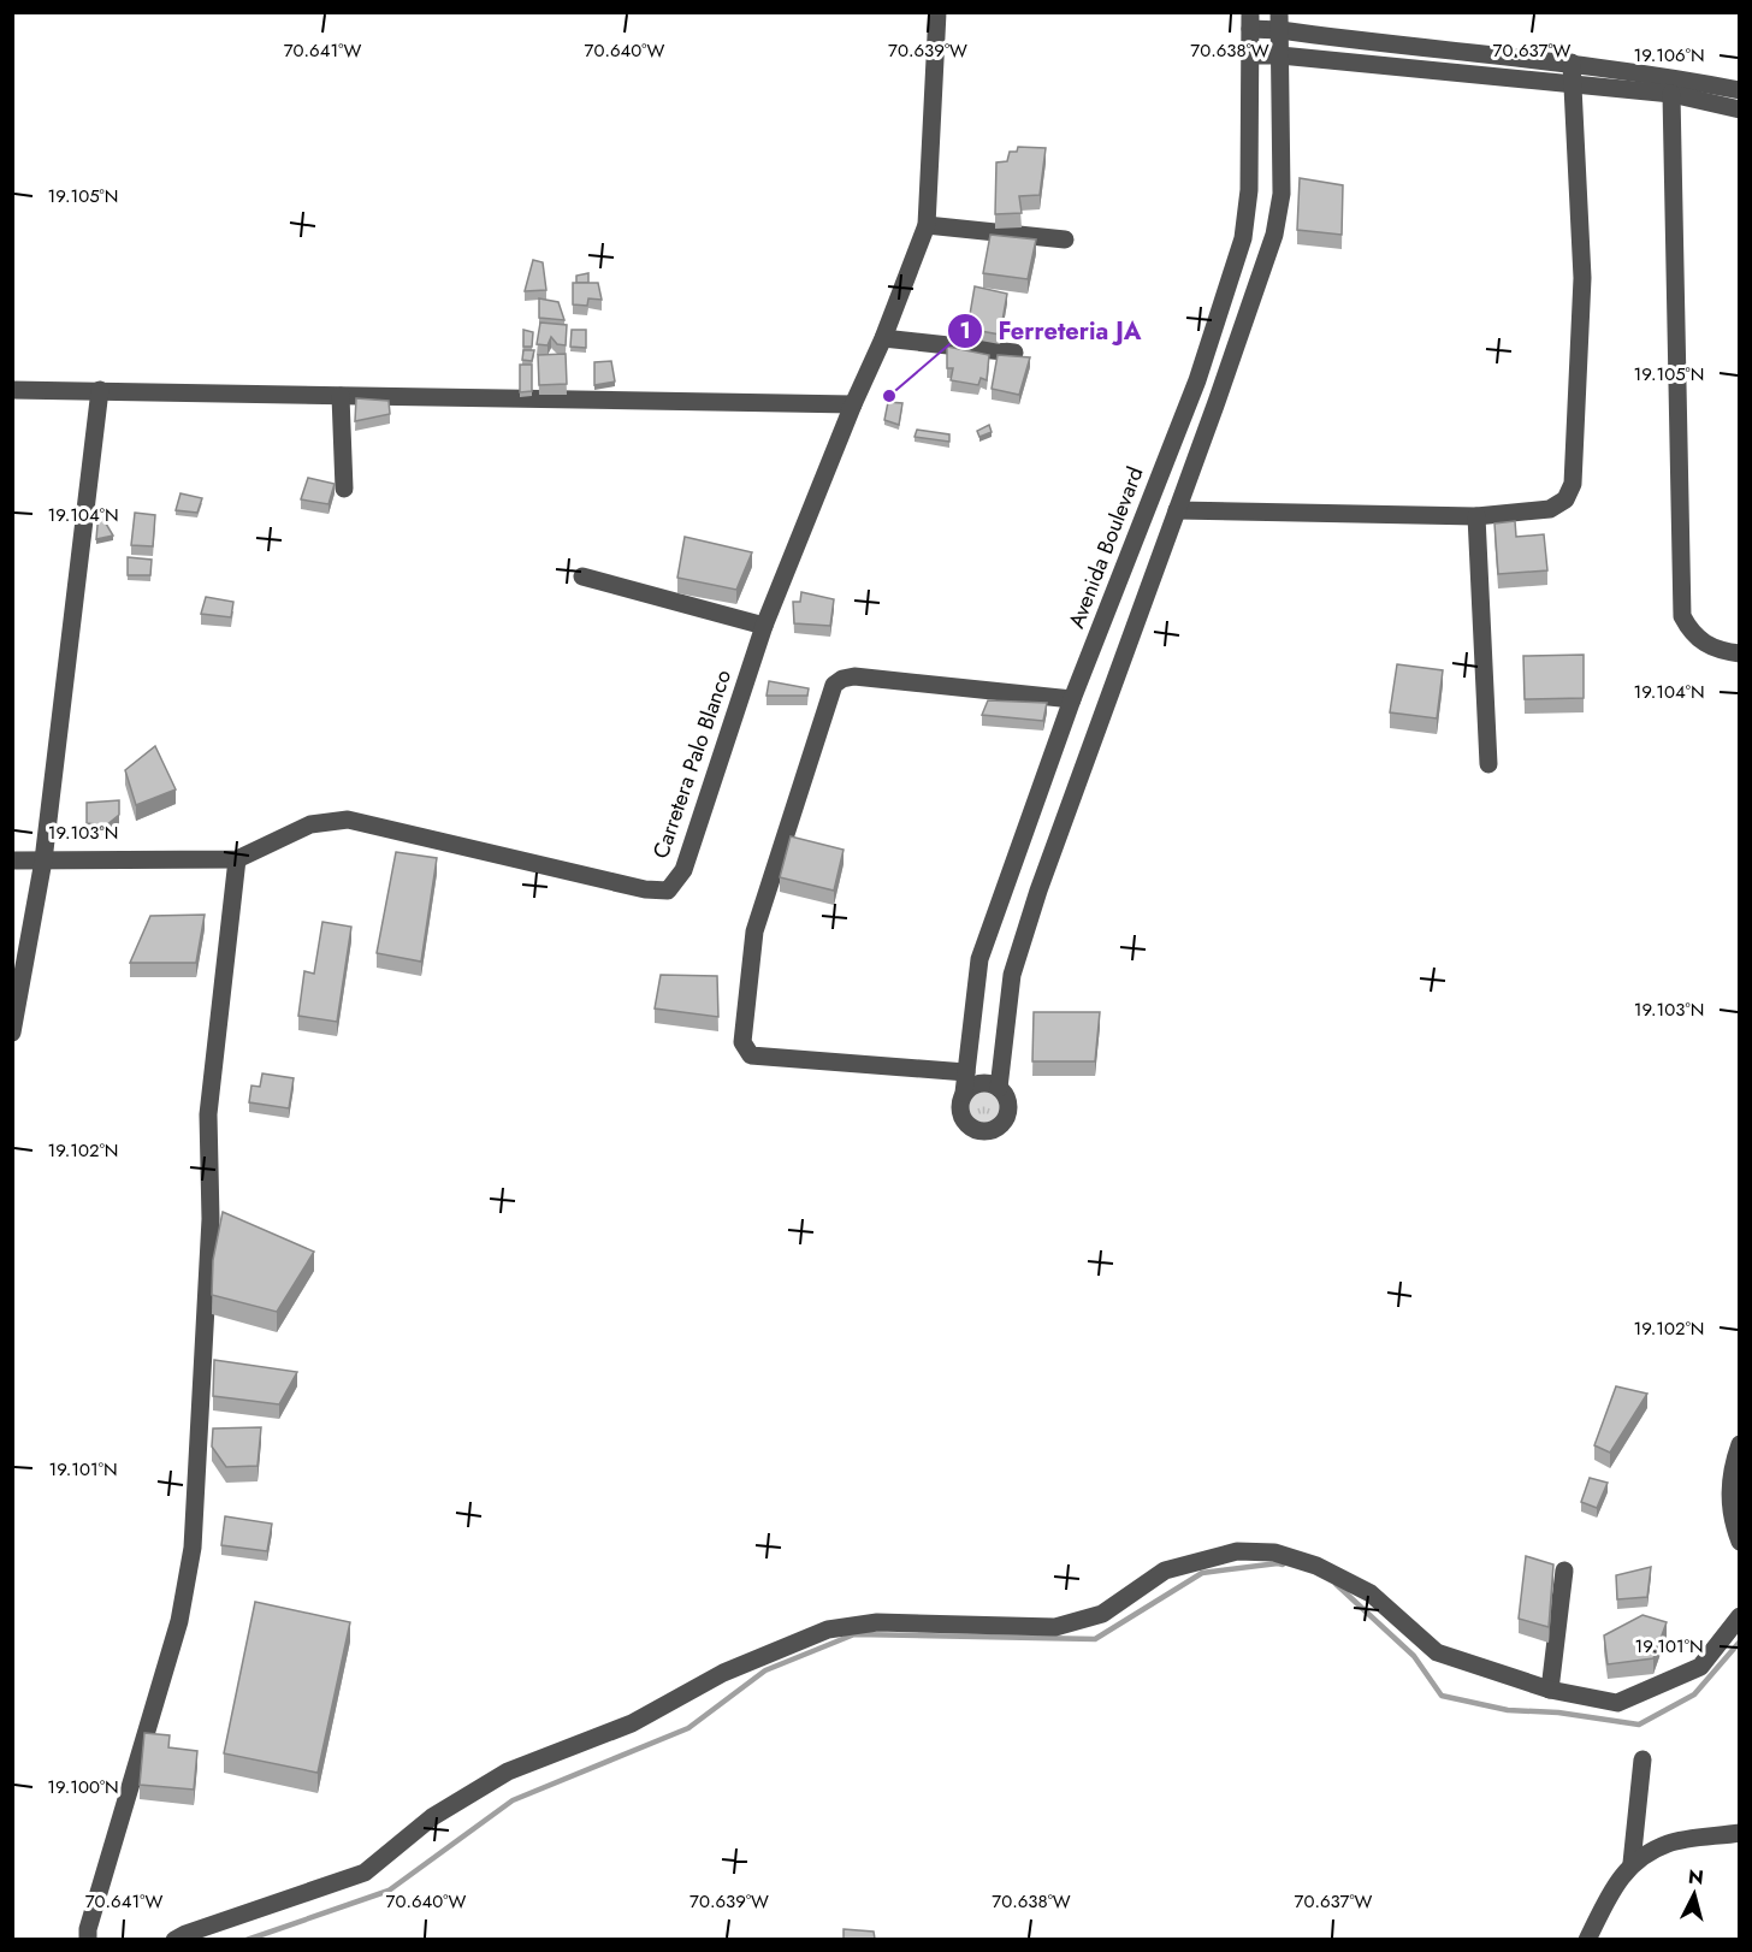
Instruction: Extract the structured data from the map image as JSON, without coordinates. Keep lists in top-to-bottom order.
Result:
{
  "streets": {
    "street": ["Avenida Boulevard", "Carretera Palo Blanco"]
  },
  "places": ["Ferreteria JA"],
  "north": "top",
  "coordinates": [
    "70.641°W",
    "70.640°W",
    "70.639°W",
    "70.638°W",
    "70.637°W",
    "19.106°N",
    "19.105°N",
    "19.104°N",
    "19.103°N",
    "19.102°N",
    "19.101°N",
    "19.100°N"
  ]
}
